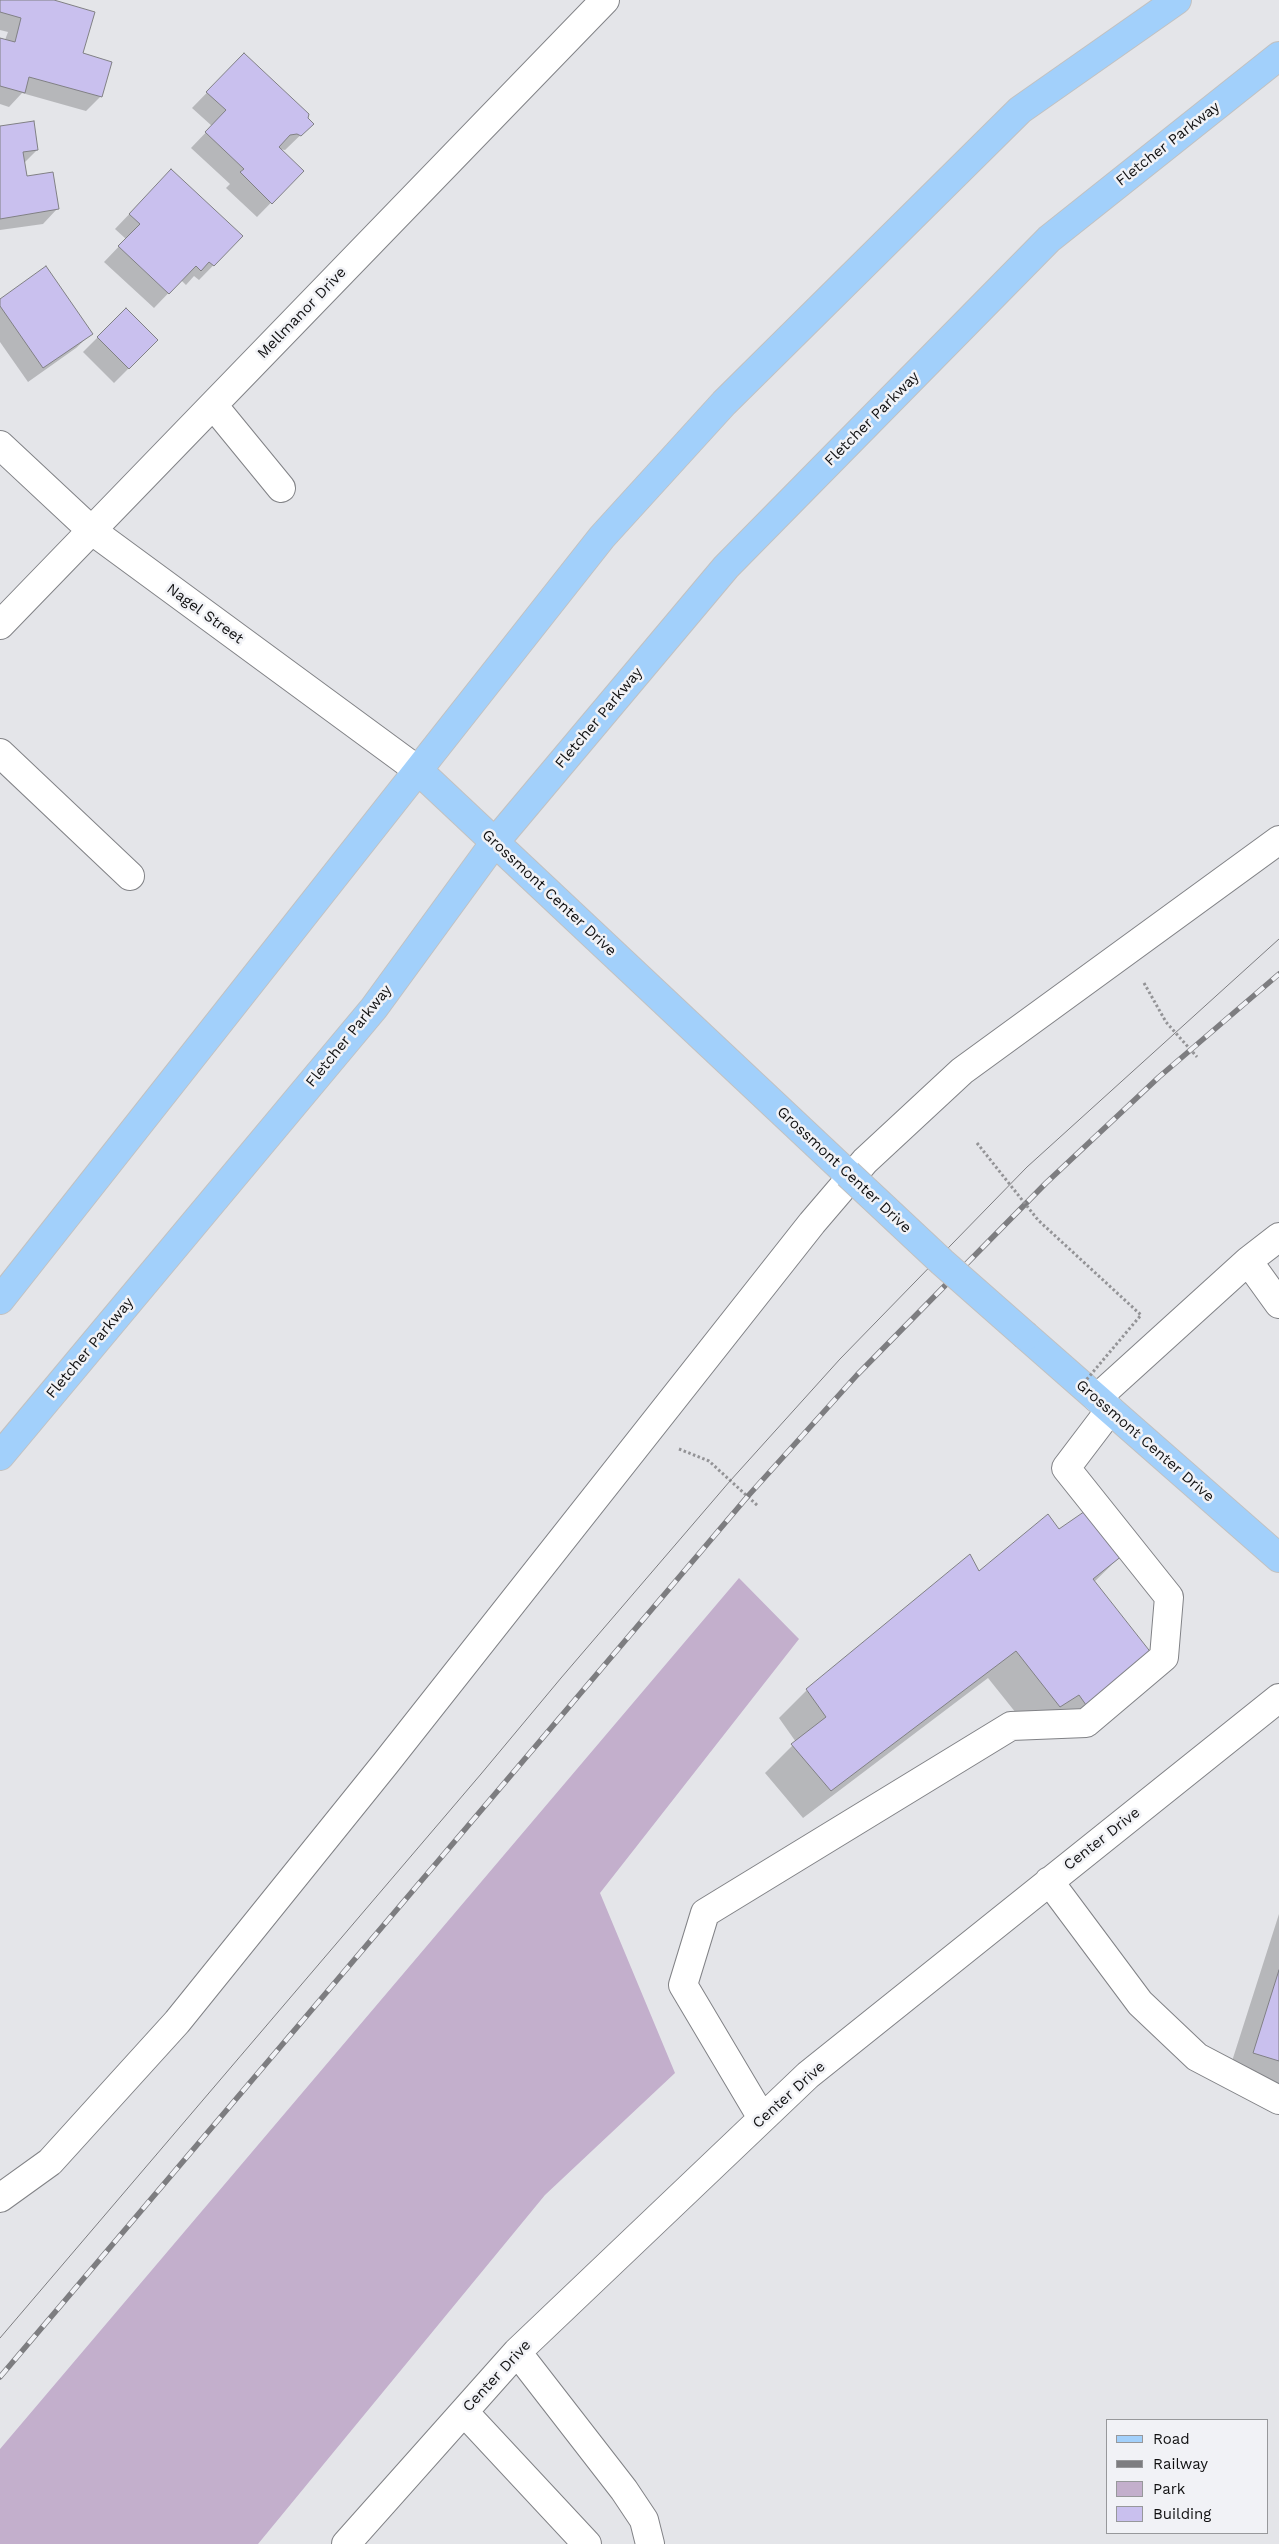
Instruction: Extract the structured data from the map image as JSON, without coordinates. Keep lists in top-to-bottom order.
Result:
{
  "streets": {
    "main road": ["Fletcher Parkway", "Grossmont Center Drive"],
    "street": ["Mellmanor Drive", "Nagel Street", "Center Drive"]
  },
  "crossings": [
    ["Fletcher Parkway", "Grossmont Center Drive"],
    ["Mellmanor Drive", "Nagel Street"],
    ["Nagel Street", "Grossmont Center Drive"]
  ],
  "legend": [
    "Road",
    "Railway",
    "Park",
    "Building"
  ]
}
